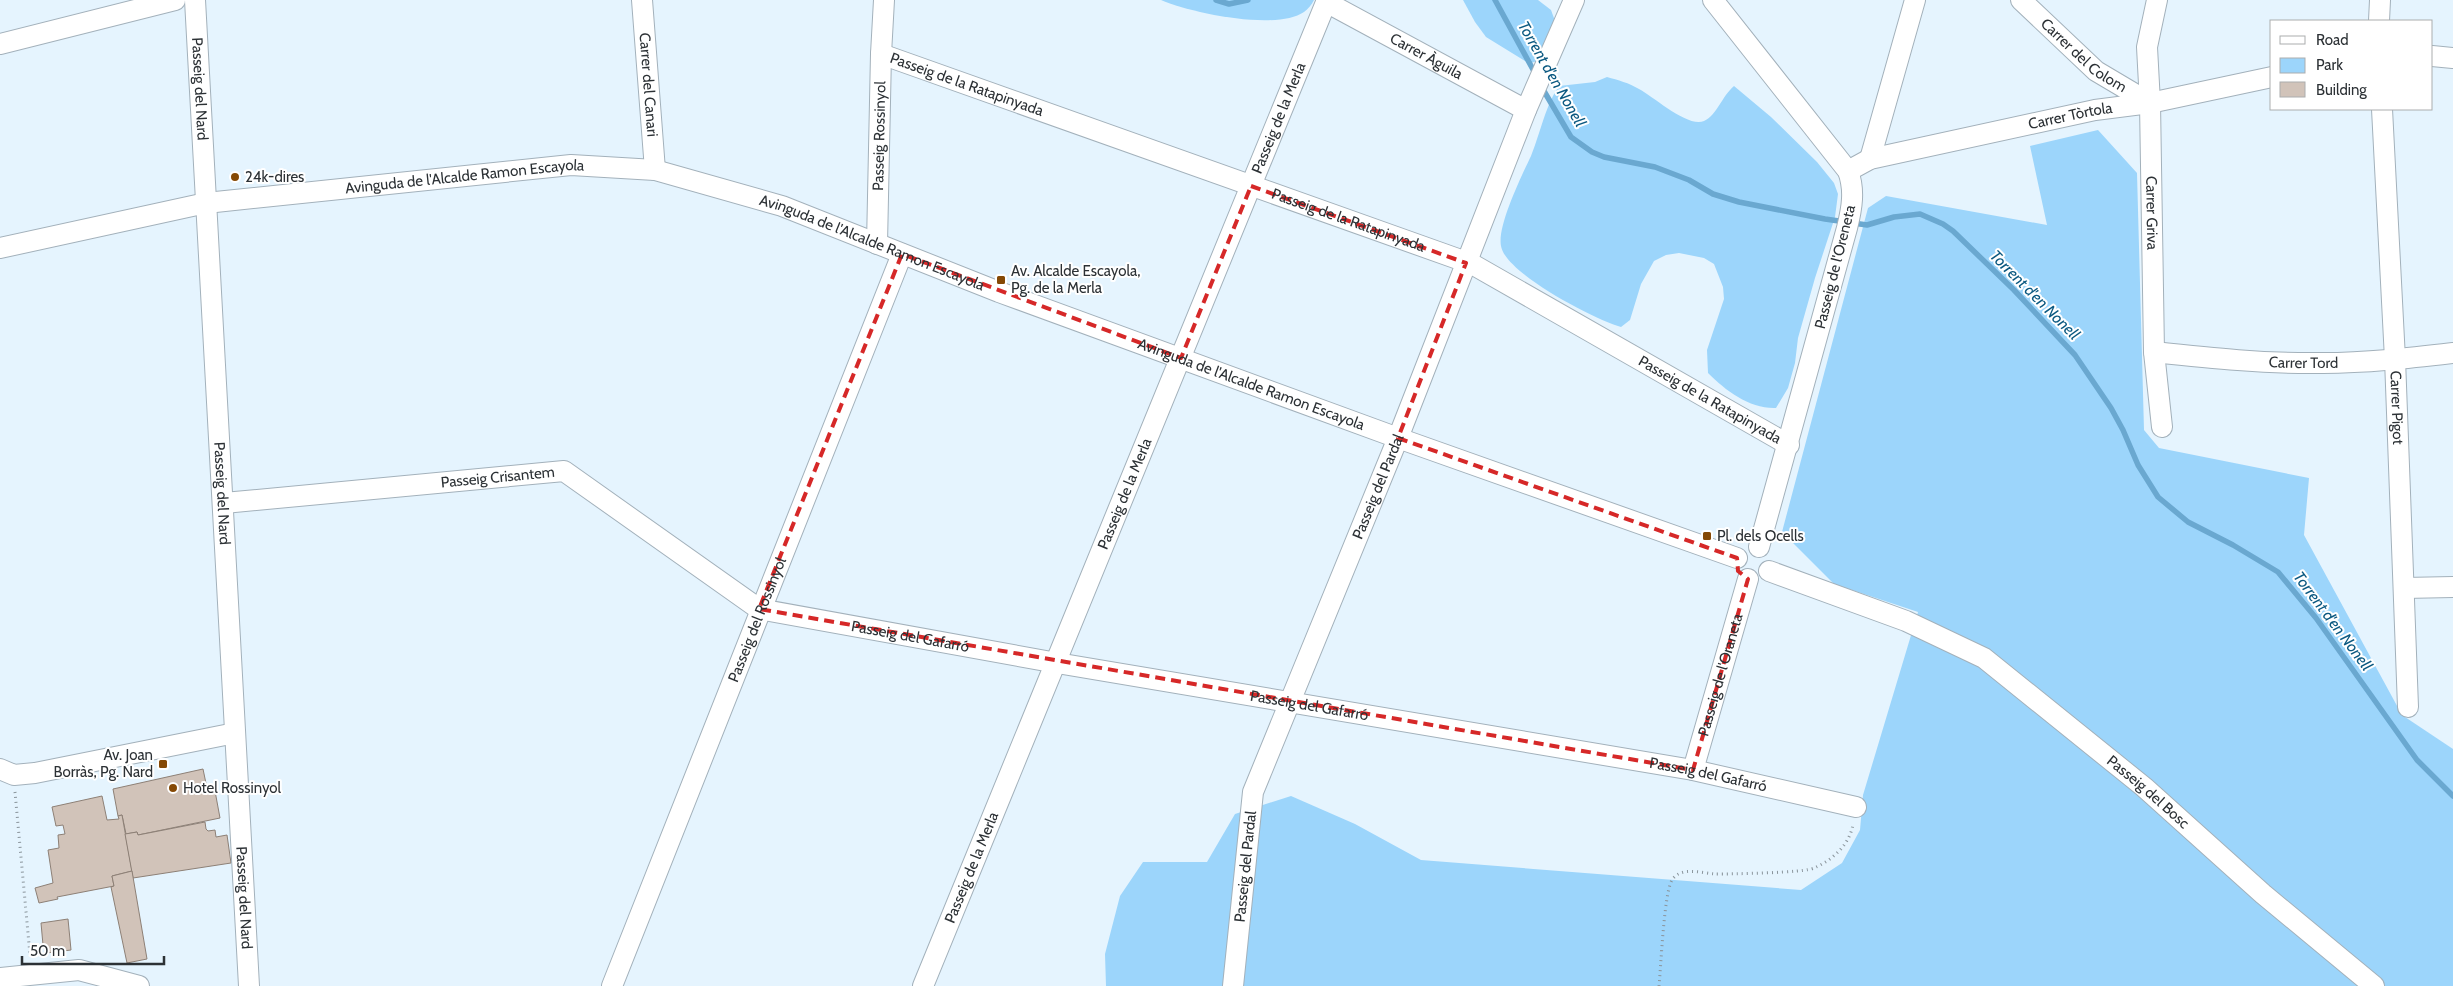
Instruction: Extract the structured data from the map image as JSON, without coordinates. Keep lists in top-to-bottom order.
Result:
{
  "streets": {
    "street": [
      "Carrer del Colom",
      "Carrer Àguila",
      "Carrer del Canari",
      "Passeig de la Ratapinyada",
      "Passeig del Nard",
      "Carrer Tòrtola",
      "Passeig de la Merla",
      "Passeig Rossinyol",
      "Avinguda de l'Alcalde Ramon Escayola",
      "Carrer Griva",
      "Passeig de l'Oreneta",
      "Carrer Tord",
      "Carrer Pigot",
      "Passeig Crisantem",
      "Passeig del Pardal",
      "Passeig del Rossinyol",
      "Passeig del Gafarró",
      "Passeig de l'Oraneta",
      "Passeig del Bosc"
    ]
  },
  "crossings": [
    ["Carrer del Colom", "Carrer Tòrtola"],
    ["Carrer del Colom", "Carrer Griva"],
    ["Carrer Àguila", "Passeig de la Merla"],
    ["Carrer Àguila", "Passeig del Pardal"],
    ["Carrer del Canari", "Avinguda de l'Alcalde Ramon Escayola"],
    ["Passeig de la Ratapinyada", "Passeig de la Merla"],
    ["Passeig de la Ratapinyada", "Passeig Rossinyol"],
    ["Passeig de la Ratapinyada", "Passeig de l'Oreneta"],
    ["Passeig de la Ratapinyada", "Passeig del Pardal"],
    ["Passeig del Nard", "Avinguda de l'Alcalde Ramon Escayola"],
    ["Passeig del Nard", "Passeig Crisantem"],
    ["Carrer Tòrtola", "Carrer Griva"],
    ["Passeig de la Merla", "Avinguda de l'Alcalde Ramon Escayola"],
    ["Passeig de la Merla", "Passeig del Gafarró"],
    ["Passeig Rossinyol", "Avinguda de l'Alcalde Ramon Escayola"],
    ["Avinguda de l'Alcalde Ramon Escayola", "Passeig de l'Oreneta"],
    ["Avinguda de l'Alcalde Ramon Escayola", "Passeig del Pardal"],
    ["Avinguda de l'Alcalde Ramon Escayola", "Passeig del Rossinyol"],
    ["Avinguda de l'Alcalde Ramon Escayola", "Passeig de l'Oraneta"],
    ["Avinguda de l'Alcalde Ramon Escayola", "Passeig del Bosc"],
    ["Carrer Griva", "Carrer Tord"],
    ["Passeig de l'Oreneta", "Passeig de l'Oraneta"],
    ["Passeig de l'Oreneta", "Passeig del Bosc"],
    ["Carrer Tord", "Carrer Pigot"],
    ["Passeig Crisantem", "Passeig del Rossinyol"],
    ["Passeig Crisantem", "Passeig del Gafarró"],
    ["Passeig del Pardal", "Passeig del Gafarró"],
    ["Passeig del Rossinyol", "Passeig del Gafarró"],
    ["Passeig del Gafarró", "Passeig de l'Oraneta"],
    ["Passeig de l'Oraneta", "Passeig del Bosc"]
  ],
  "water": ["Torrent d'en Nonell"],
  "places": {
    "other": ["24k-dires", "Hotel Rossinyol"],
    "transit": ["Av. Alcalde Escayola, Pg. de la Merla", "Pl. dels Ocells", "Av. Joan Borràs, Pg. Nard"]
  },
  "legend": ["Road", "Park", "Building"],
  "scale_bar": "50 m"
}
